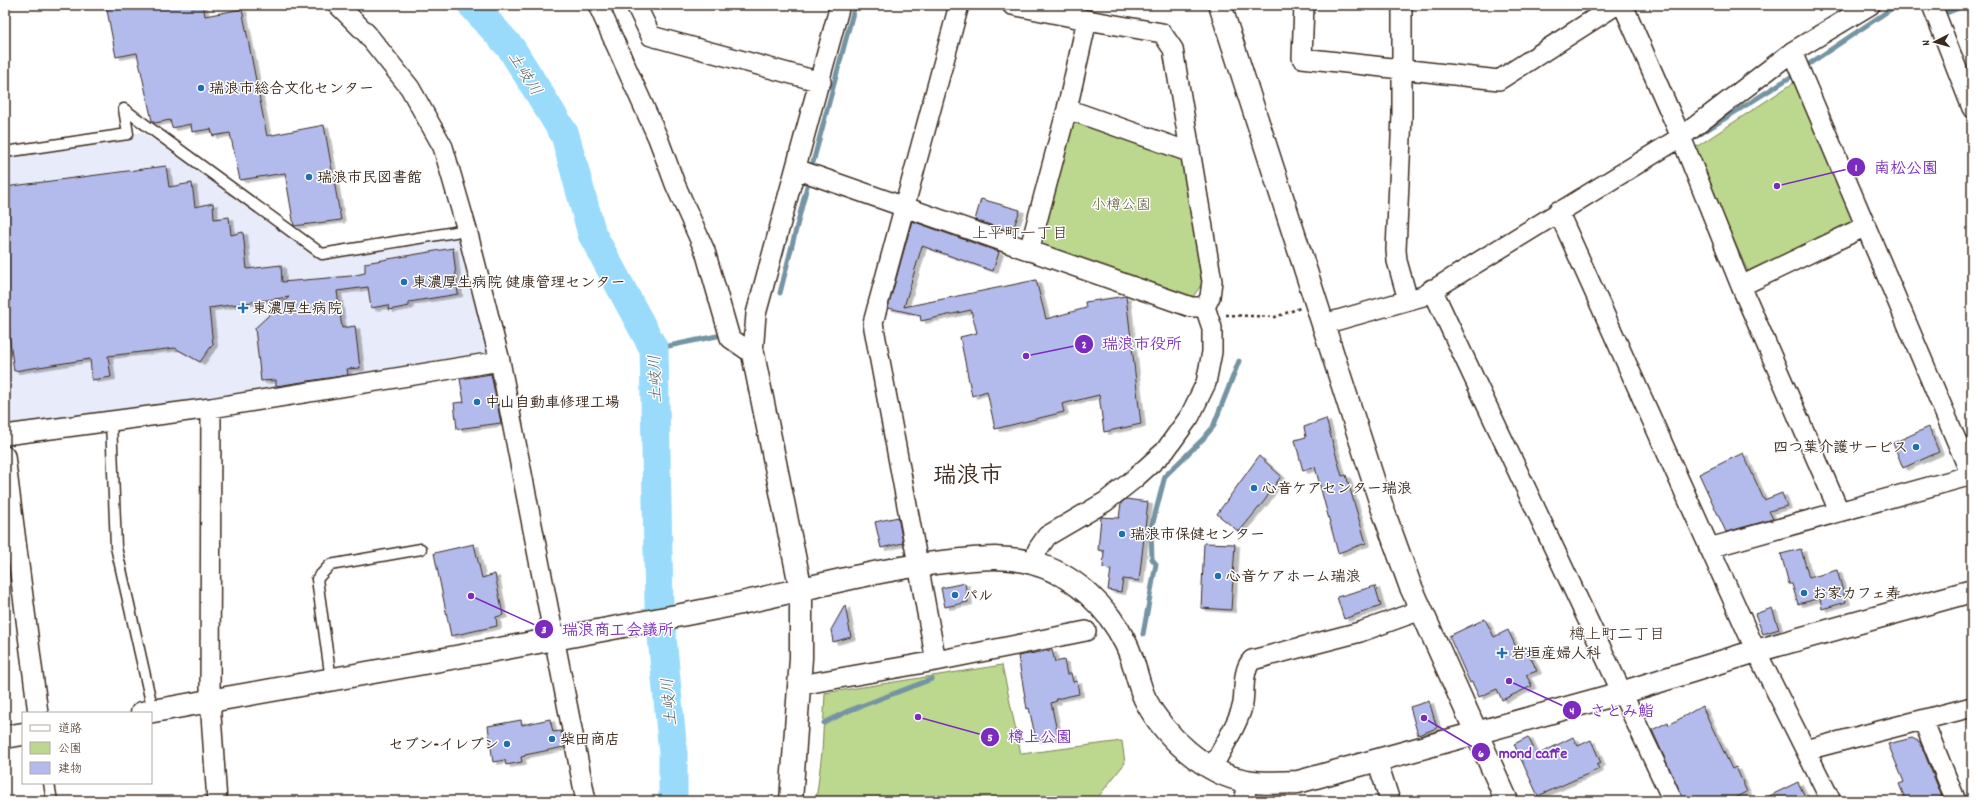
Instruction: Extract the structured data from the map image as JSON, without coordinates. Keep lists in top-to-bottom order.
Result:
{
  "districts": ["上平町一丁目", "瑞浪市", "樽上町二丁目"],
  "water": ["土岐川"],
  "parks": ["小樽公園"],
  "places": {
    "other": [
      "瑞浪市総合文化センター",
      "瑞浪市民図書館",
      "南松公園",
      "東濃厚生病院 健康管理センター",
      "瑞浪市役所",
      "中山自動車修理工場",
      "四つ葉介護サービス",
      "心音ケアセンター瑞浪",
      "瑞浪市保健センター",
      "心音ケアホーム瑞浪",
      "お家カフェ寿",
      "パル",
      "瑞浪商工会議所",
      "さとみ鮨",
      "樽上公園",
      "mond caffe",
      "柴田商店",
      "セブン-イレブン"
    ],
    "health": ["東濃厚生病院", "岩垣産婦人科"]
  },
  "legend": ["道路", "公園", "建物"],
  "north": "left"
}
